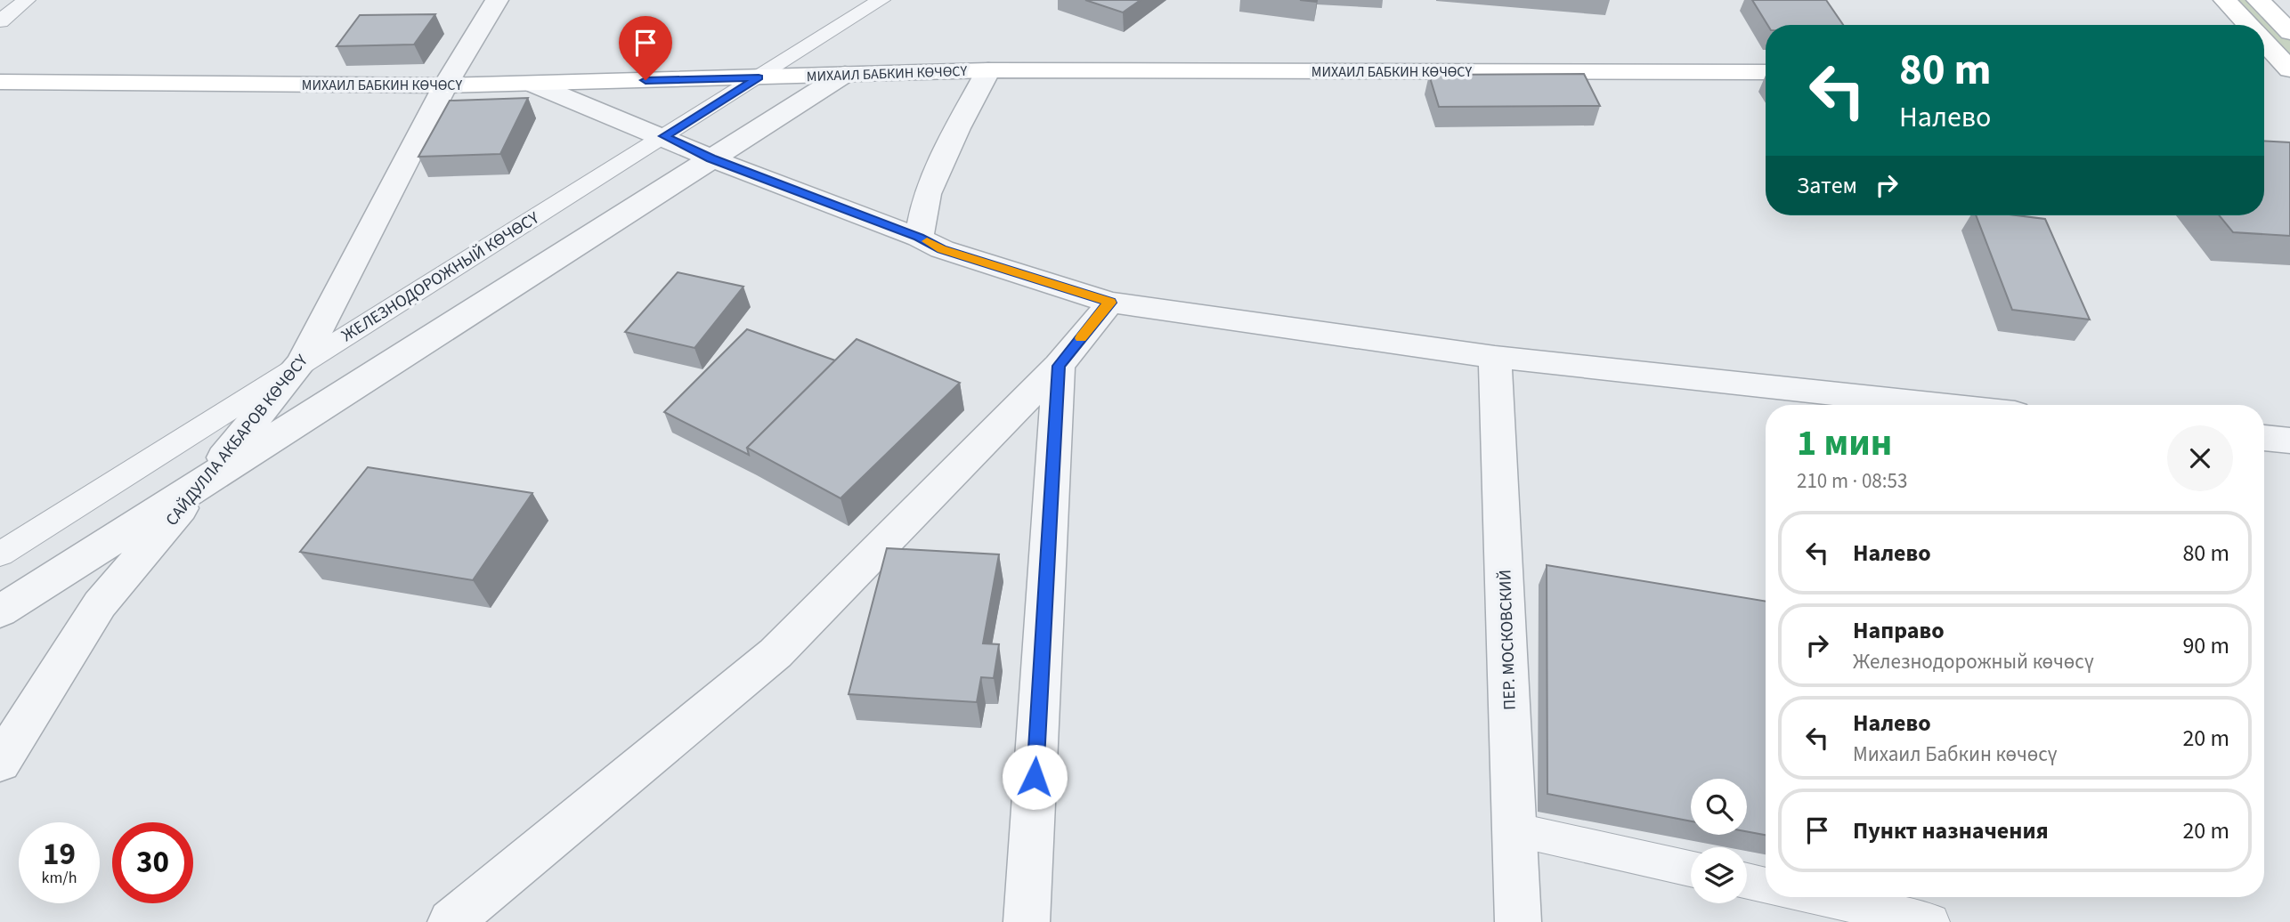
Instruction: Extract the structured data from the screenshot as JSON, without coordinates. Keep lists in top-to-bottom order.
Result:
{
  "streets": {
    "main road": ["МИХАИЛ БАБКИН КӨЧӨСҮ"],
    "street": ["САЙДУЛЛА АКБАРОВ КӨЧӨСҮ", "ПЕР. МОСКОВСКИЙ"],
    "lane": ["ЖЕЛЕЗНОДОРОЖНЫЙ КӨЧӨСҮ"]
  },
  "crossings": [
    ["МИХАИЛ БАБКИН КӨЧӨСҮ", "ЖЕЛЕЗНОДОРОЖНЫЙ КӨЧӨСҮ"],
    ["МИХАИЛ БАБКИН КӨЧӨСҮ", "САЙДУЛЛА АКБАРОВ КӨЧӨСҮ"],
    ["ЖЕЛЕЗНОДОРОЖНЫЙ КӨЧӨСҮ", "САЙДУЛЛА АКБАРОВ КӨЧӨСҮ"]
  ],
  "page": {
    "turn": ["80 m", "Налево"],
    "then": "Затем",
    "heading": ["1 мин", "210 m · 08:53"],
    "list": [
      {
        "name": "Налево",
        "value": "80 m"
      },
      {
        "name": "Направо",
        "note": "Железнодорожный көчөсү",
        "value": "90 m"
      },
      {
        "name": "Налево",
        "note": "Михаил Бабкин көчөсү",
        "value": "20 m"
      },
      {
        "name": "Пункт назначения",
        "value": "20 m"
      }
    ],
    "speed": "19 km/h",
    "limit": "30"
  }
}
